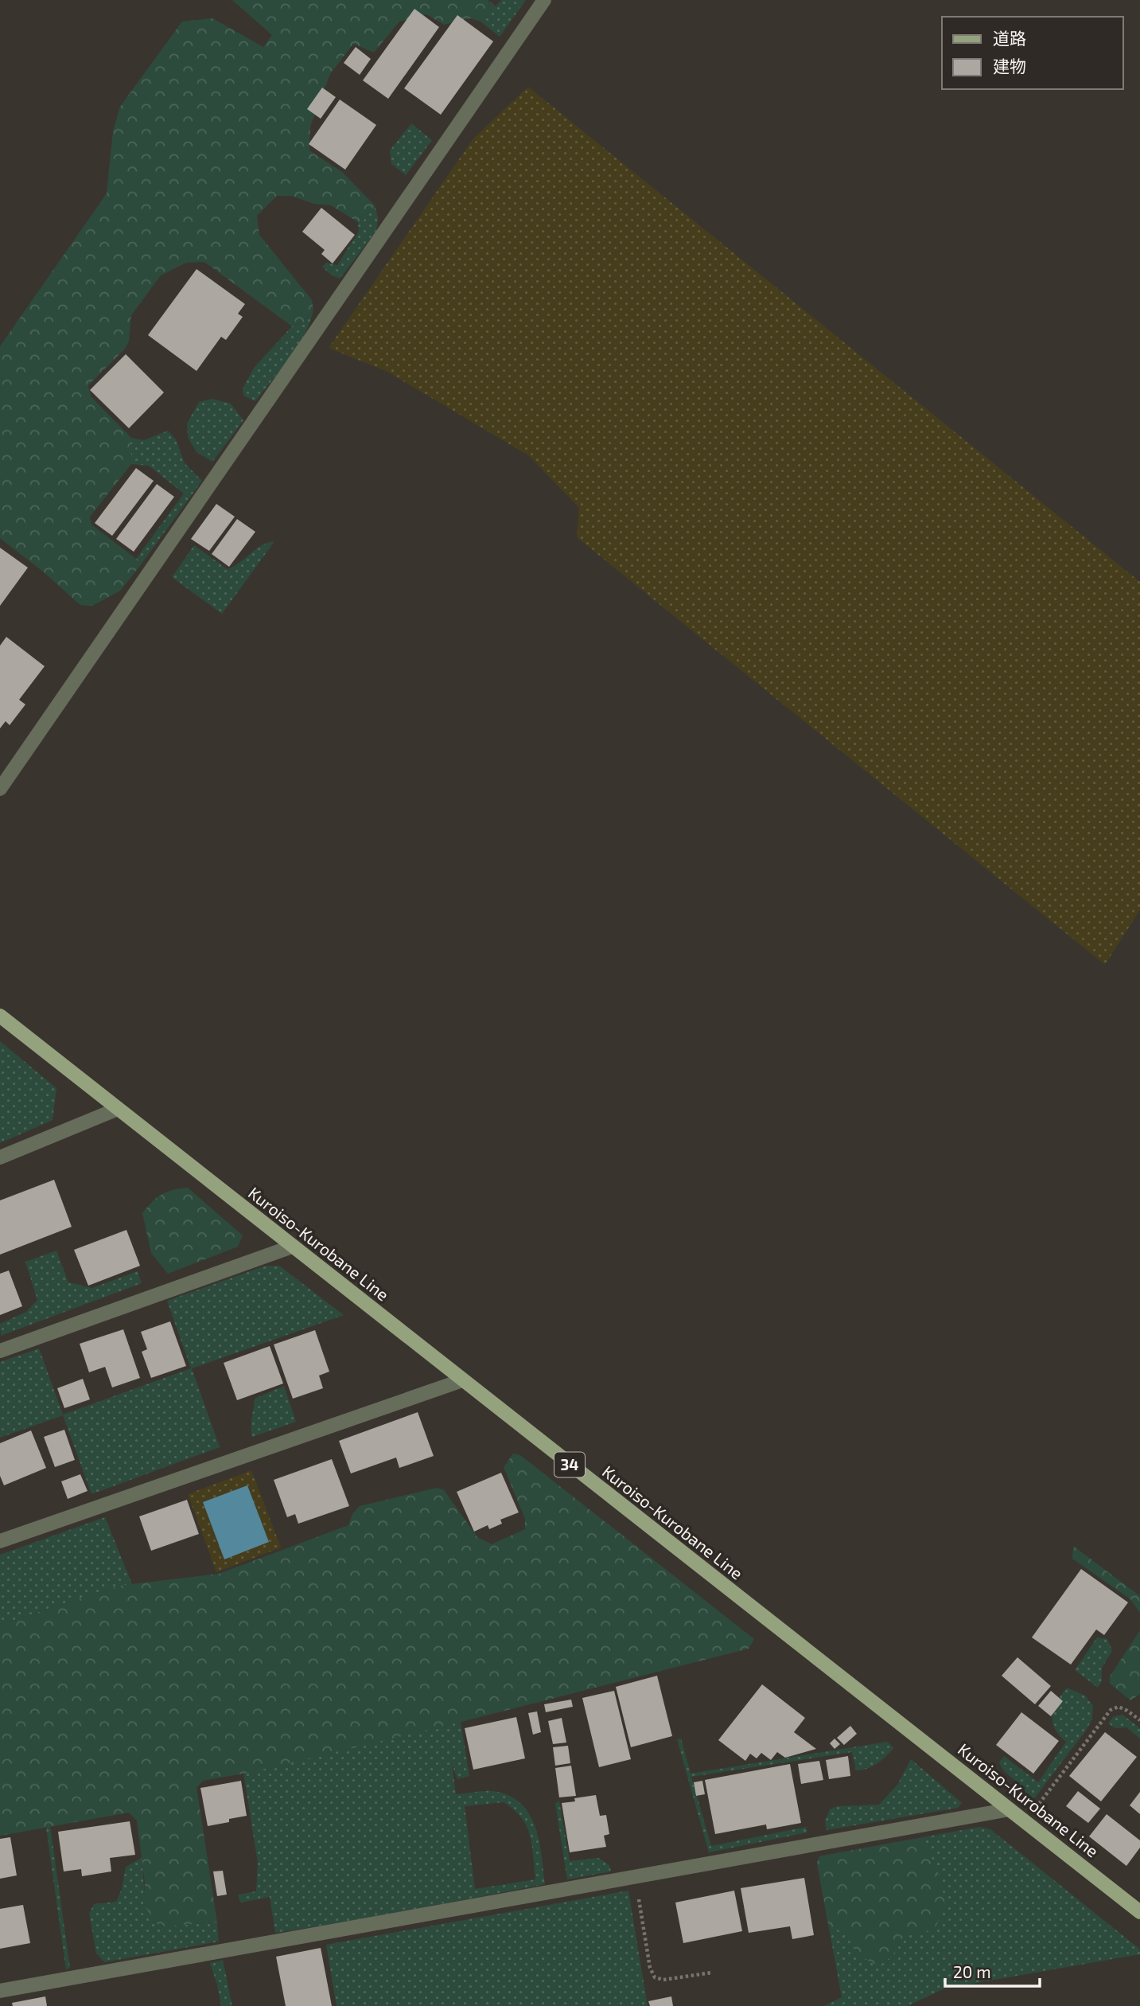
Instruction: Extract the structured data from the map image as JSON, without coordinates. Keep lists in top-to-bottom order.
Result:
{
  "streets": {
    "main road": ["Kuroiso-Kurobane Line", "34"]
  },
  "legend": ["道路", "建物"],
  "scale_bar": "20 m"
}
